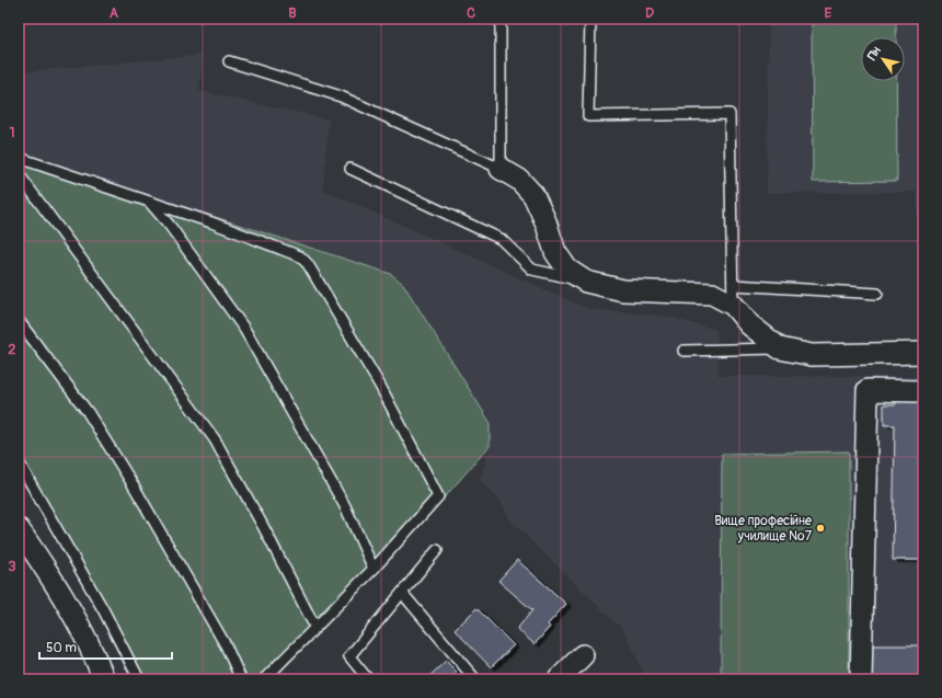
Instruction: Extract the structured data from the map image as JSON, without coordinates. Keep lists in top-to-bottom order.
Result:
{
  "places": ["Вище професійне училище №7"],
  "scale_bar": "50 m",
  "north": "top left",
  "grid": {
    "columns": [
      "A",
      "B",
      "C",
      "D",
      "E"
    ],
    "rows": ["1", "2", "3"]
  }
}
